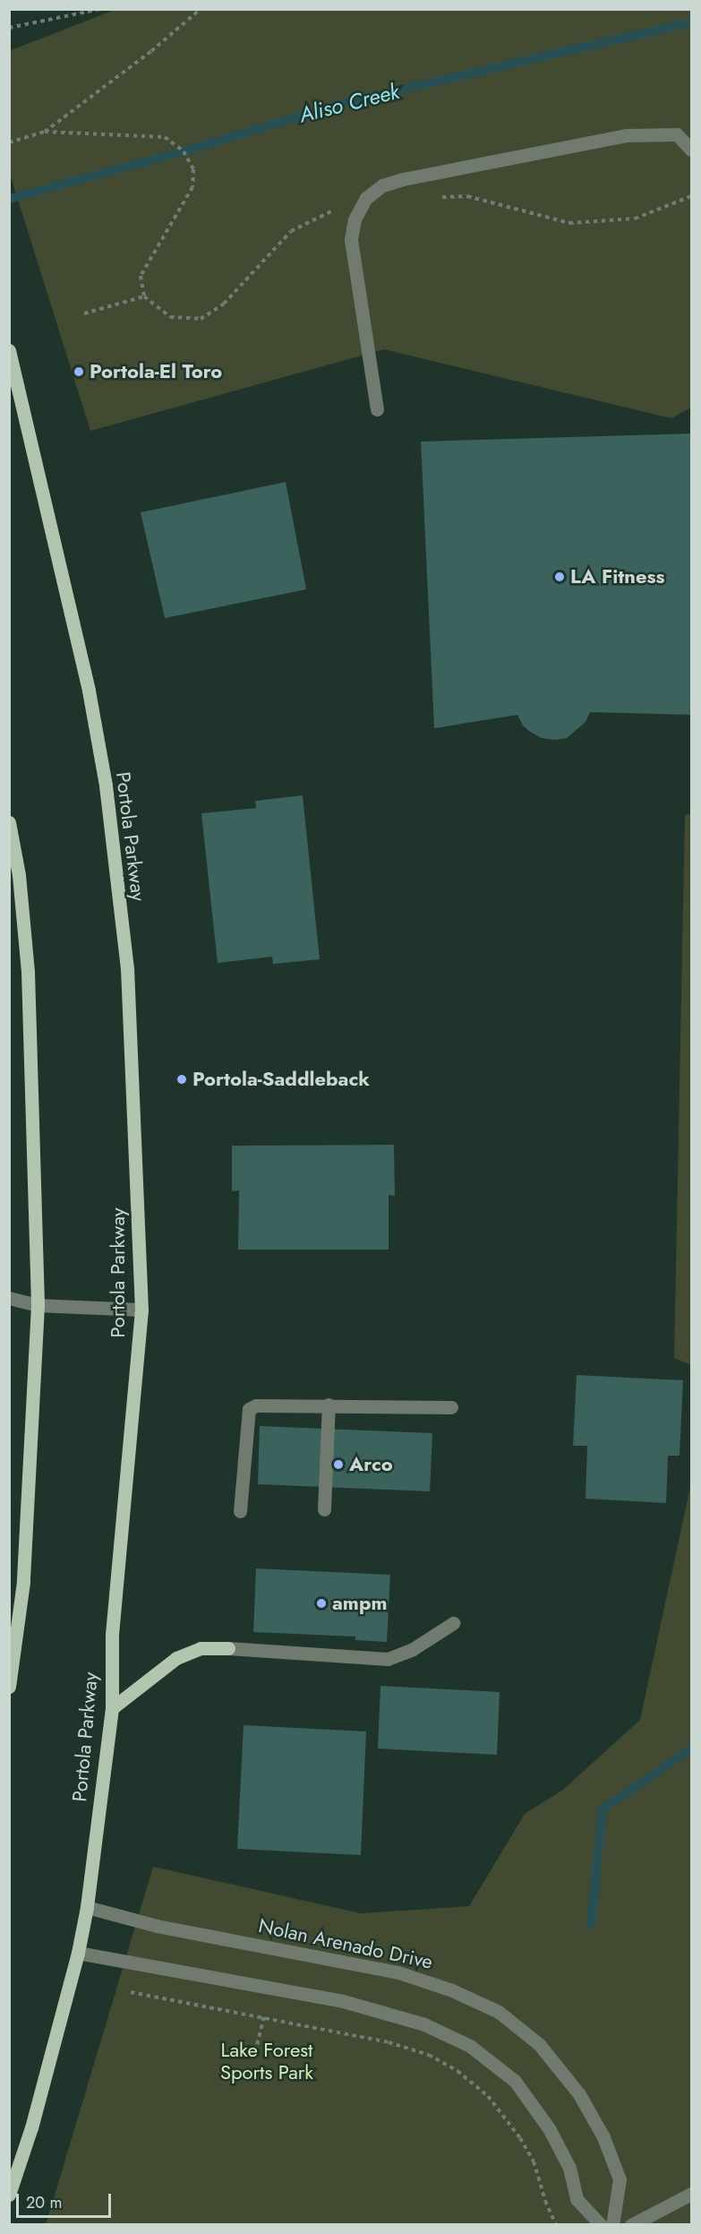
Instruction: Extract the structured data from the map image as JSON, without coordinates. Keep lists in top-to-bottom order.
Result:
{
  "streets": {
    "main road": ["Portola Parkway"],
    "street": ["Nolan Arenado Drive"]
  },
  "crossings": [
    ["Portola Parkway", "Nolan Arenado Drive"]
  ],
  "water": ["Aliso Creek"],
  "parks": ["Lake Forest Sports Park"],
  "places": [
    "Portola-El Toro",
    "LA Fitness",
    "Portola-Saddleback",
    "Arco",
    "ampm"
  ],
  "scale_bar": "20 m"
}
